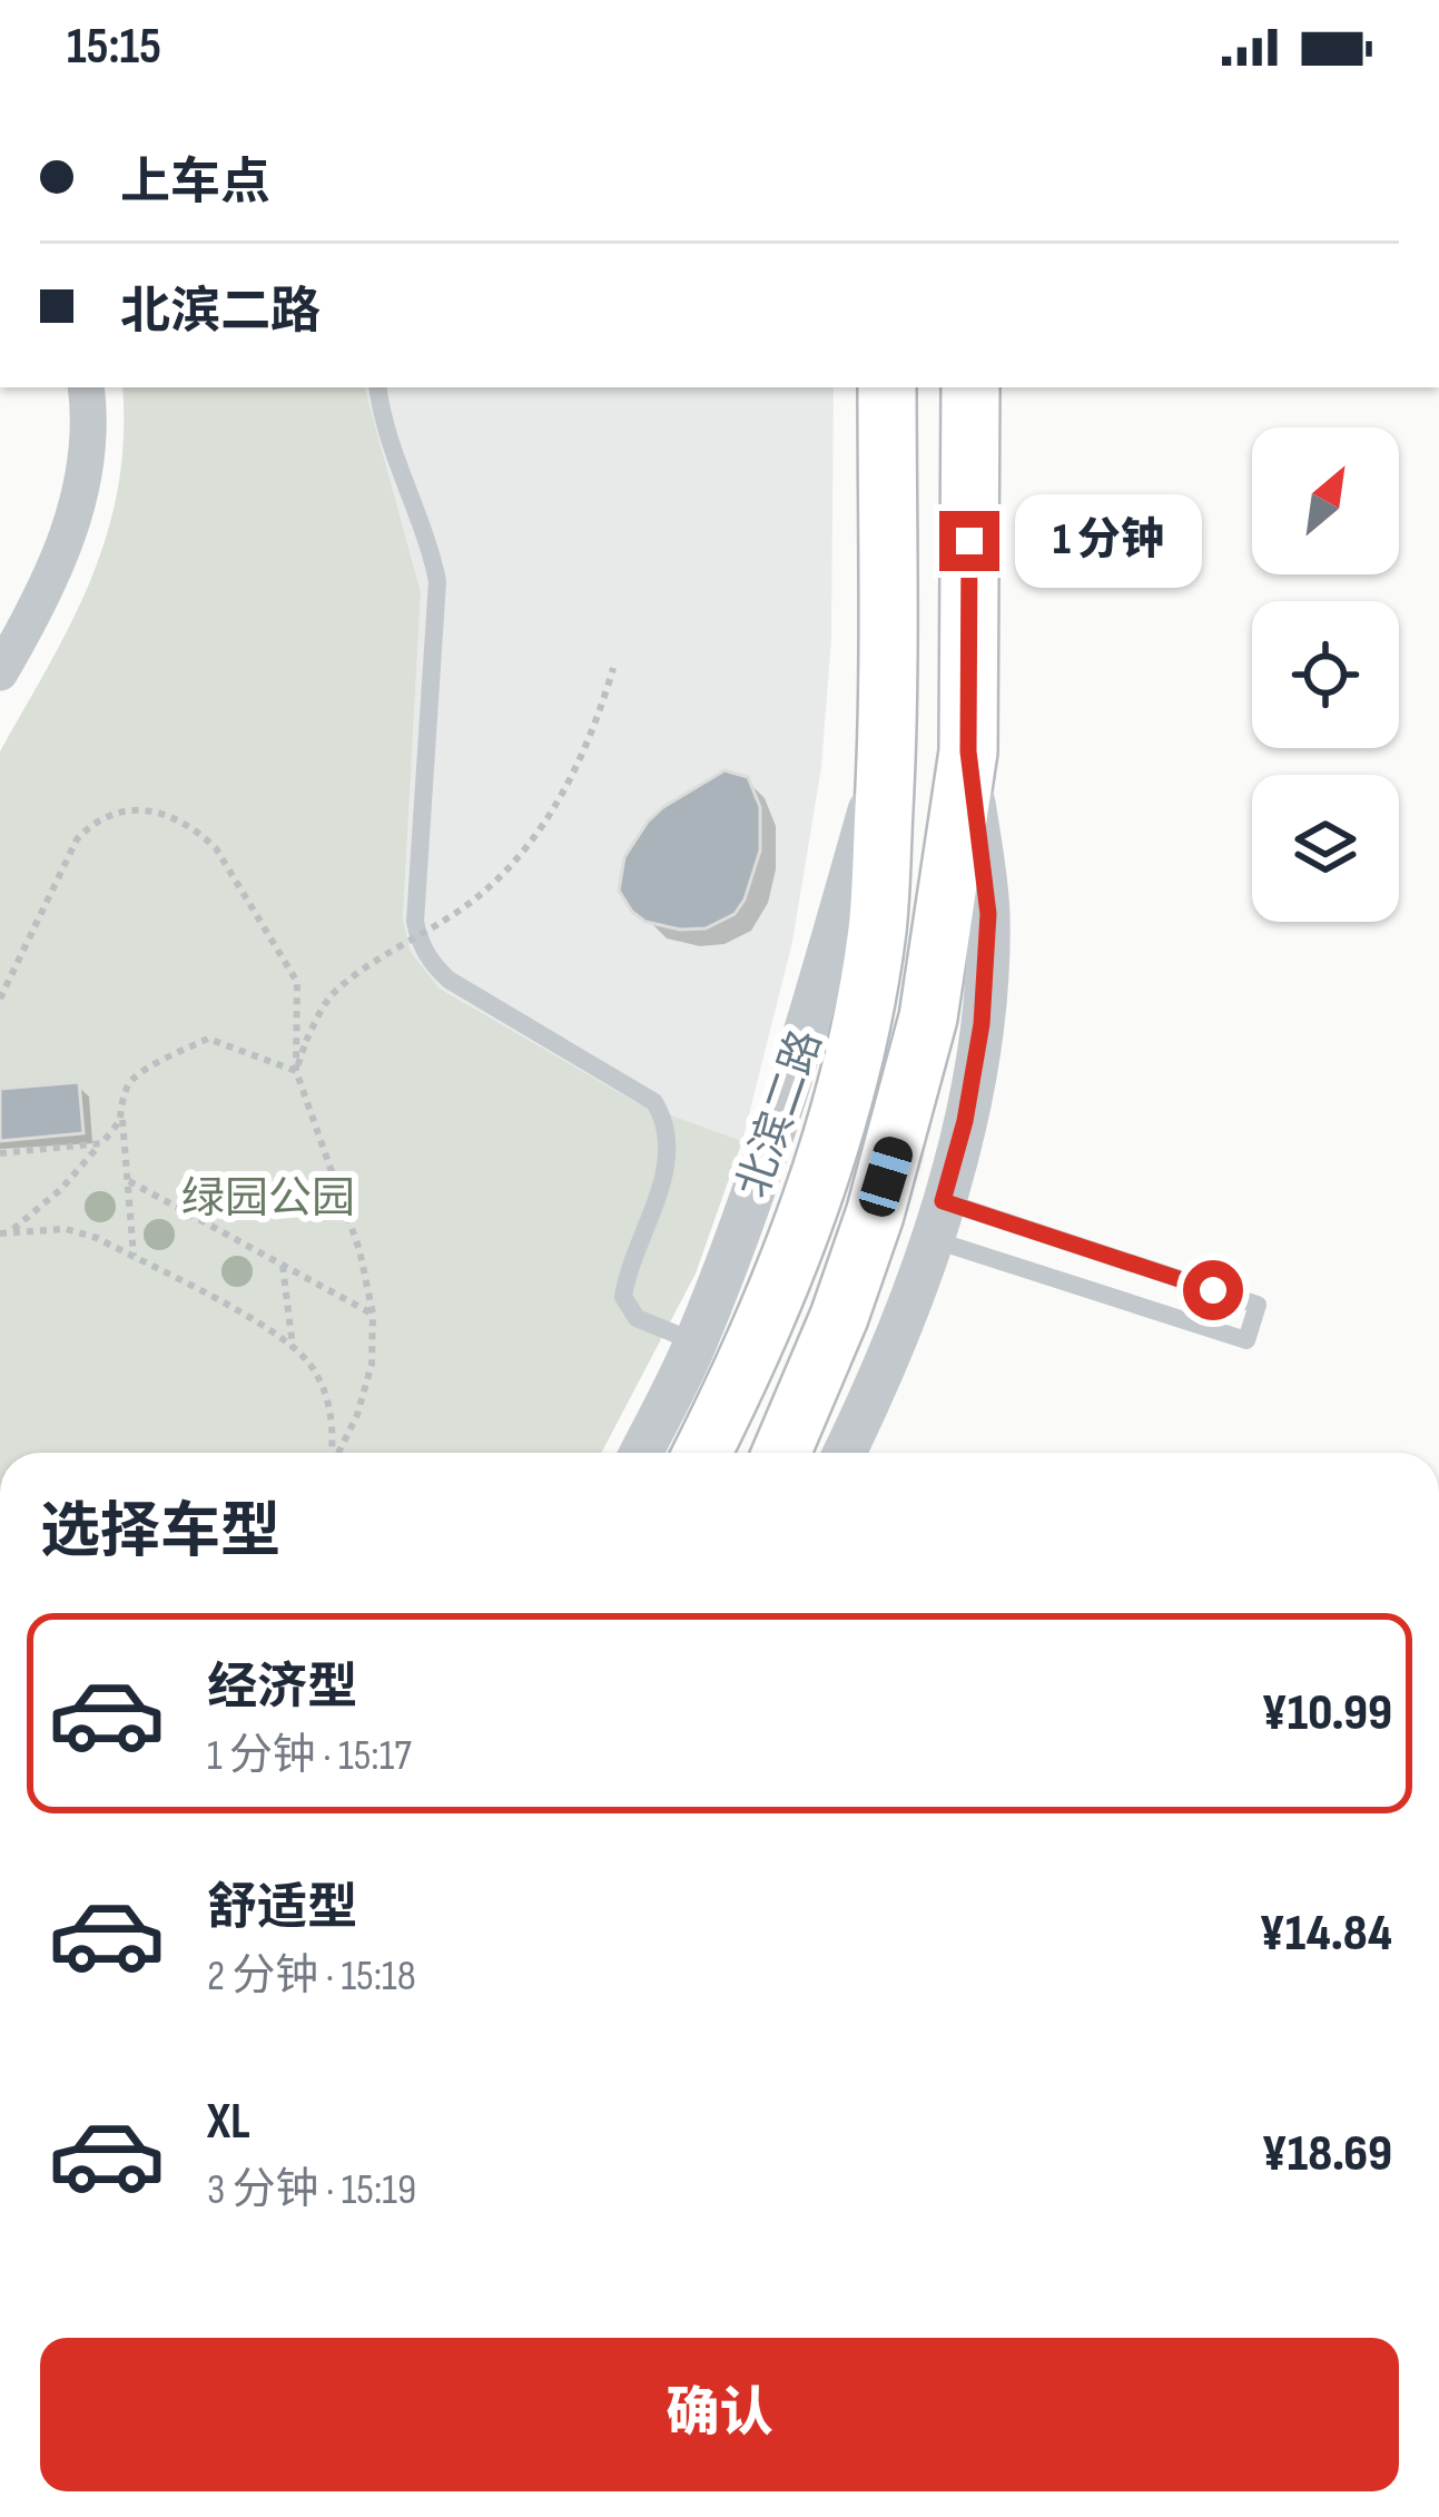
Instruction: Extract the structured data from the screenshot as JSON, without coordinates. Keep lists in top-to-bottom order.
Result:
{
  "streets": {
    "main road": ["北滨二路"]
  },
  "parks": ["绿园公园"],
  "north": "top right",
  "page": {
    "status": "15:15",
    "banner": ["上车点", "北滨二路"],
    "bubble": "1 分钟",
    "heading": "选择车型",
    "list": [
      {
        "name": "经济型",
        "note": "1 分钟 · 15:17",
        "value": "¥10.99"
      },
      {
        "name": "舒适型",
        "note": "2 分钟 · 15:18",
        "value": "¥14.84"
      },
      {
        "name": "XL",
        "note": "3 分钟 · 15:19",
        "value": "¥18.69"
      }
    ],
    "buttons": "确认"
  }
}
